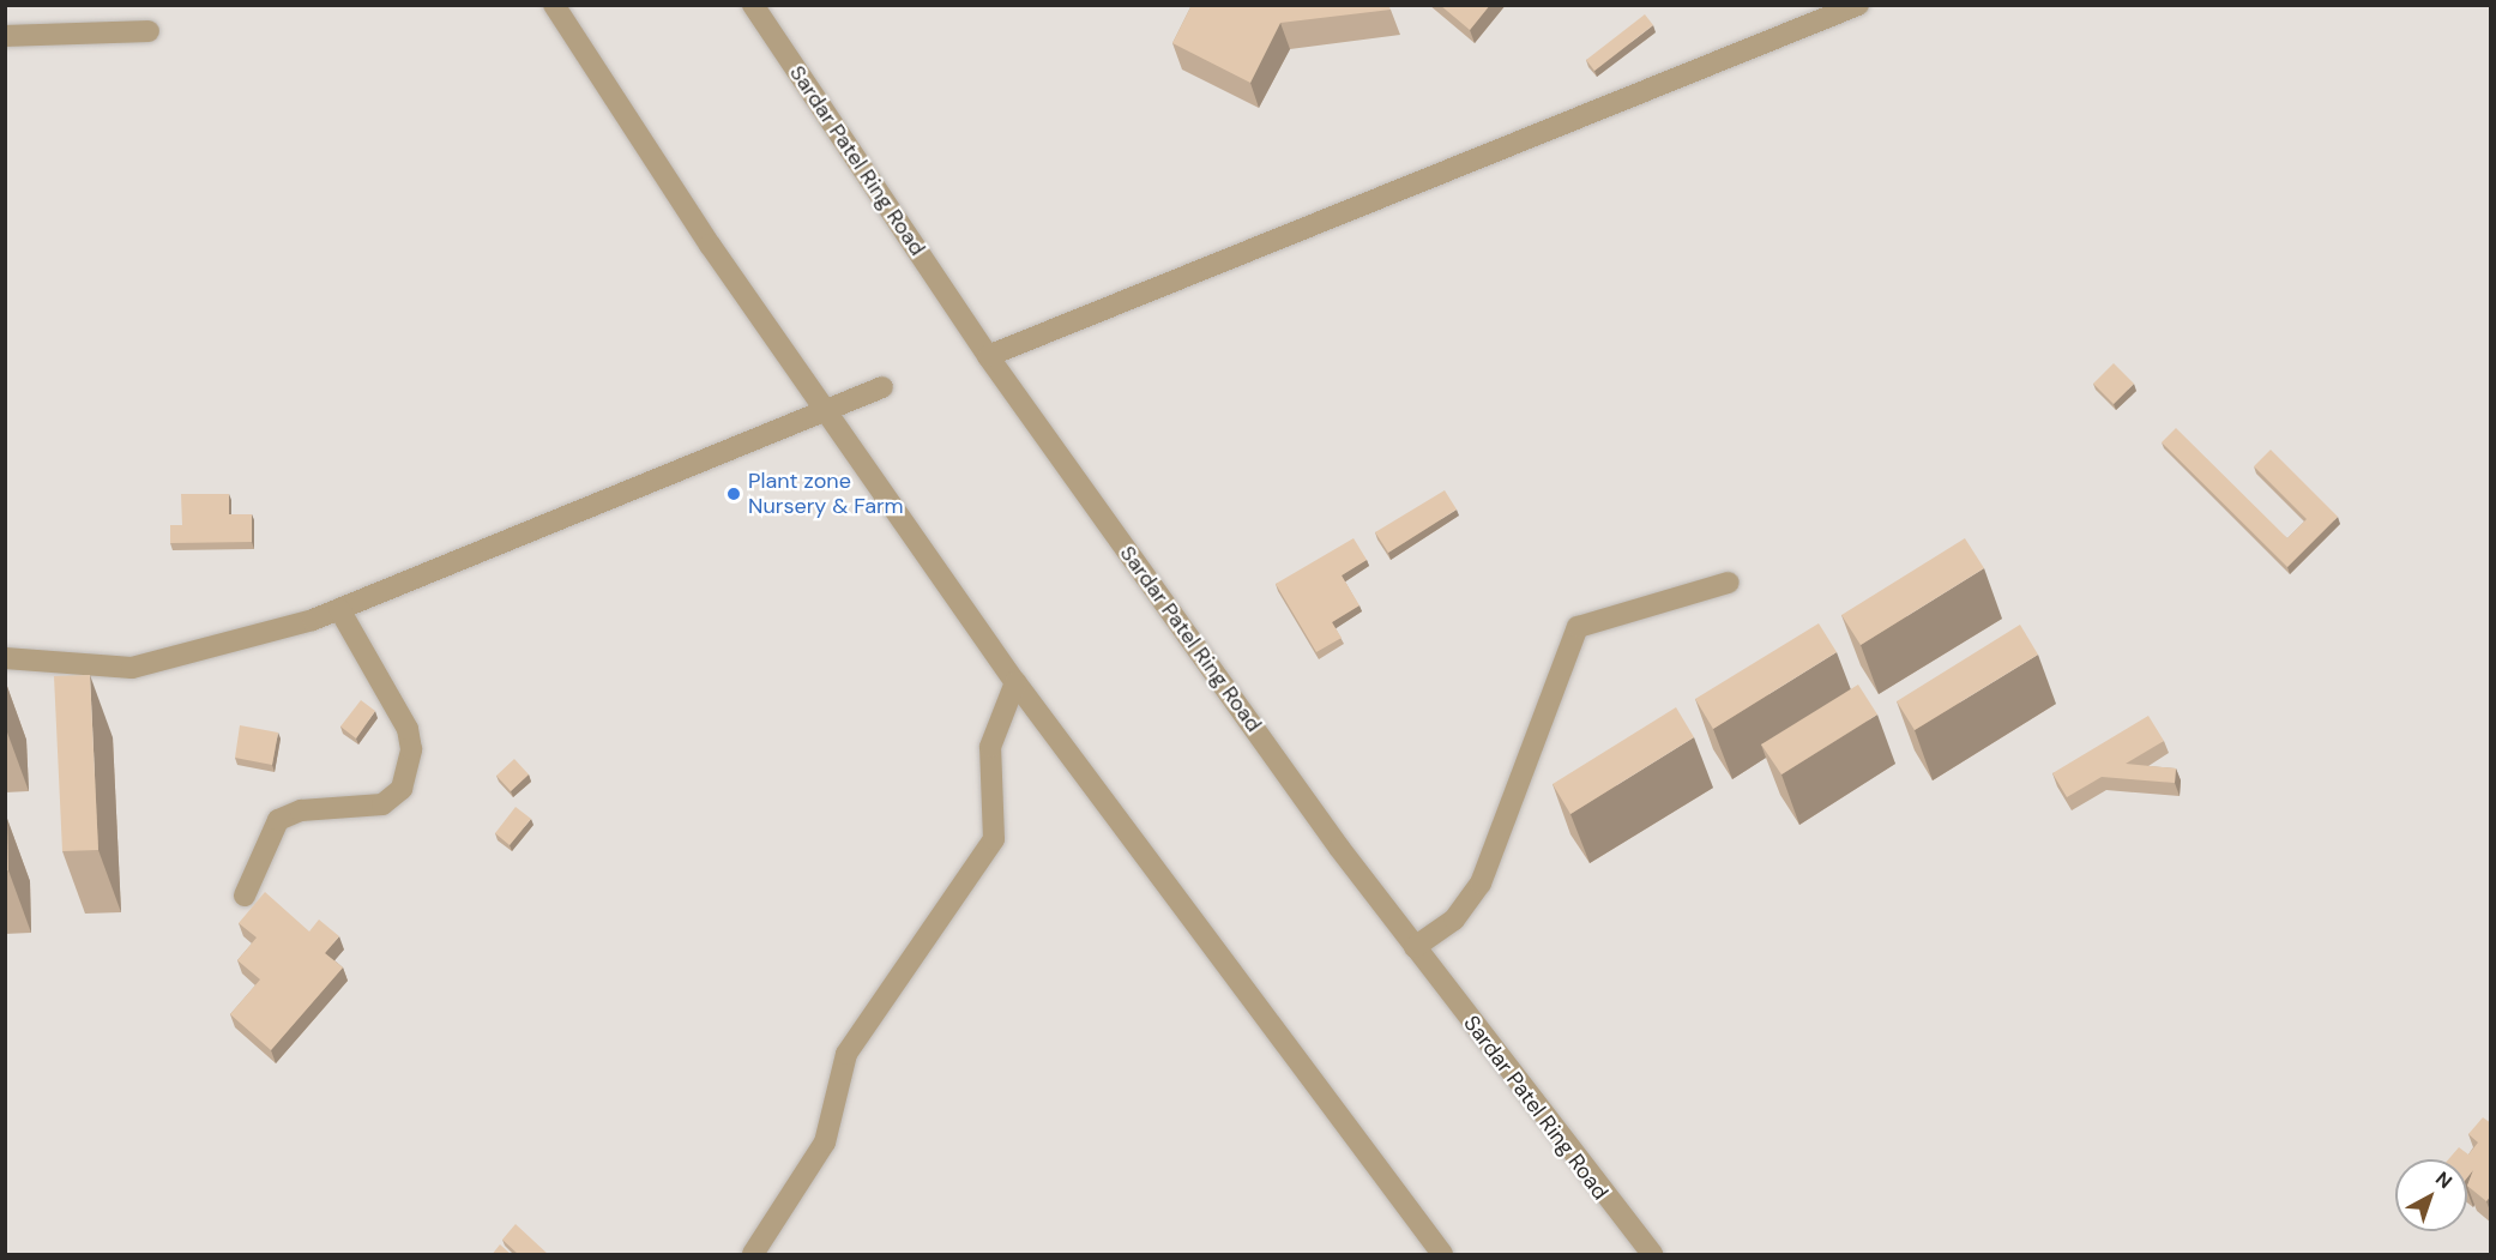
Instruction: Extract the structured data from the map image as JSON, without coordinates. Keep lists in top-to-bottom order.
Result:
{
  "streets": {
    "street": ["Sardar Patel Ring Road"]
  },
  "places": ["Plant zone Nursery & Farm"],
  "north": "top right"
}
